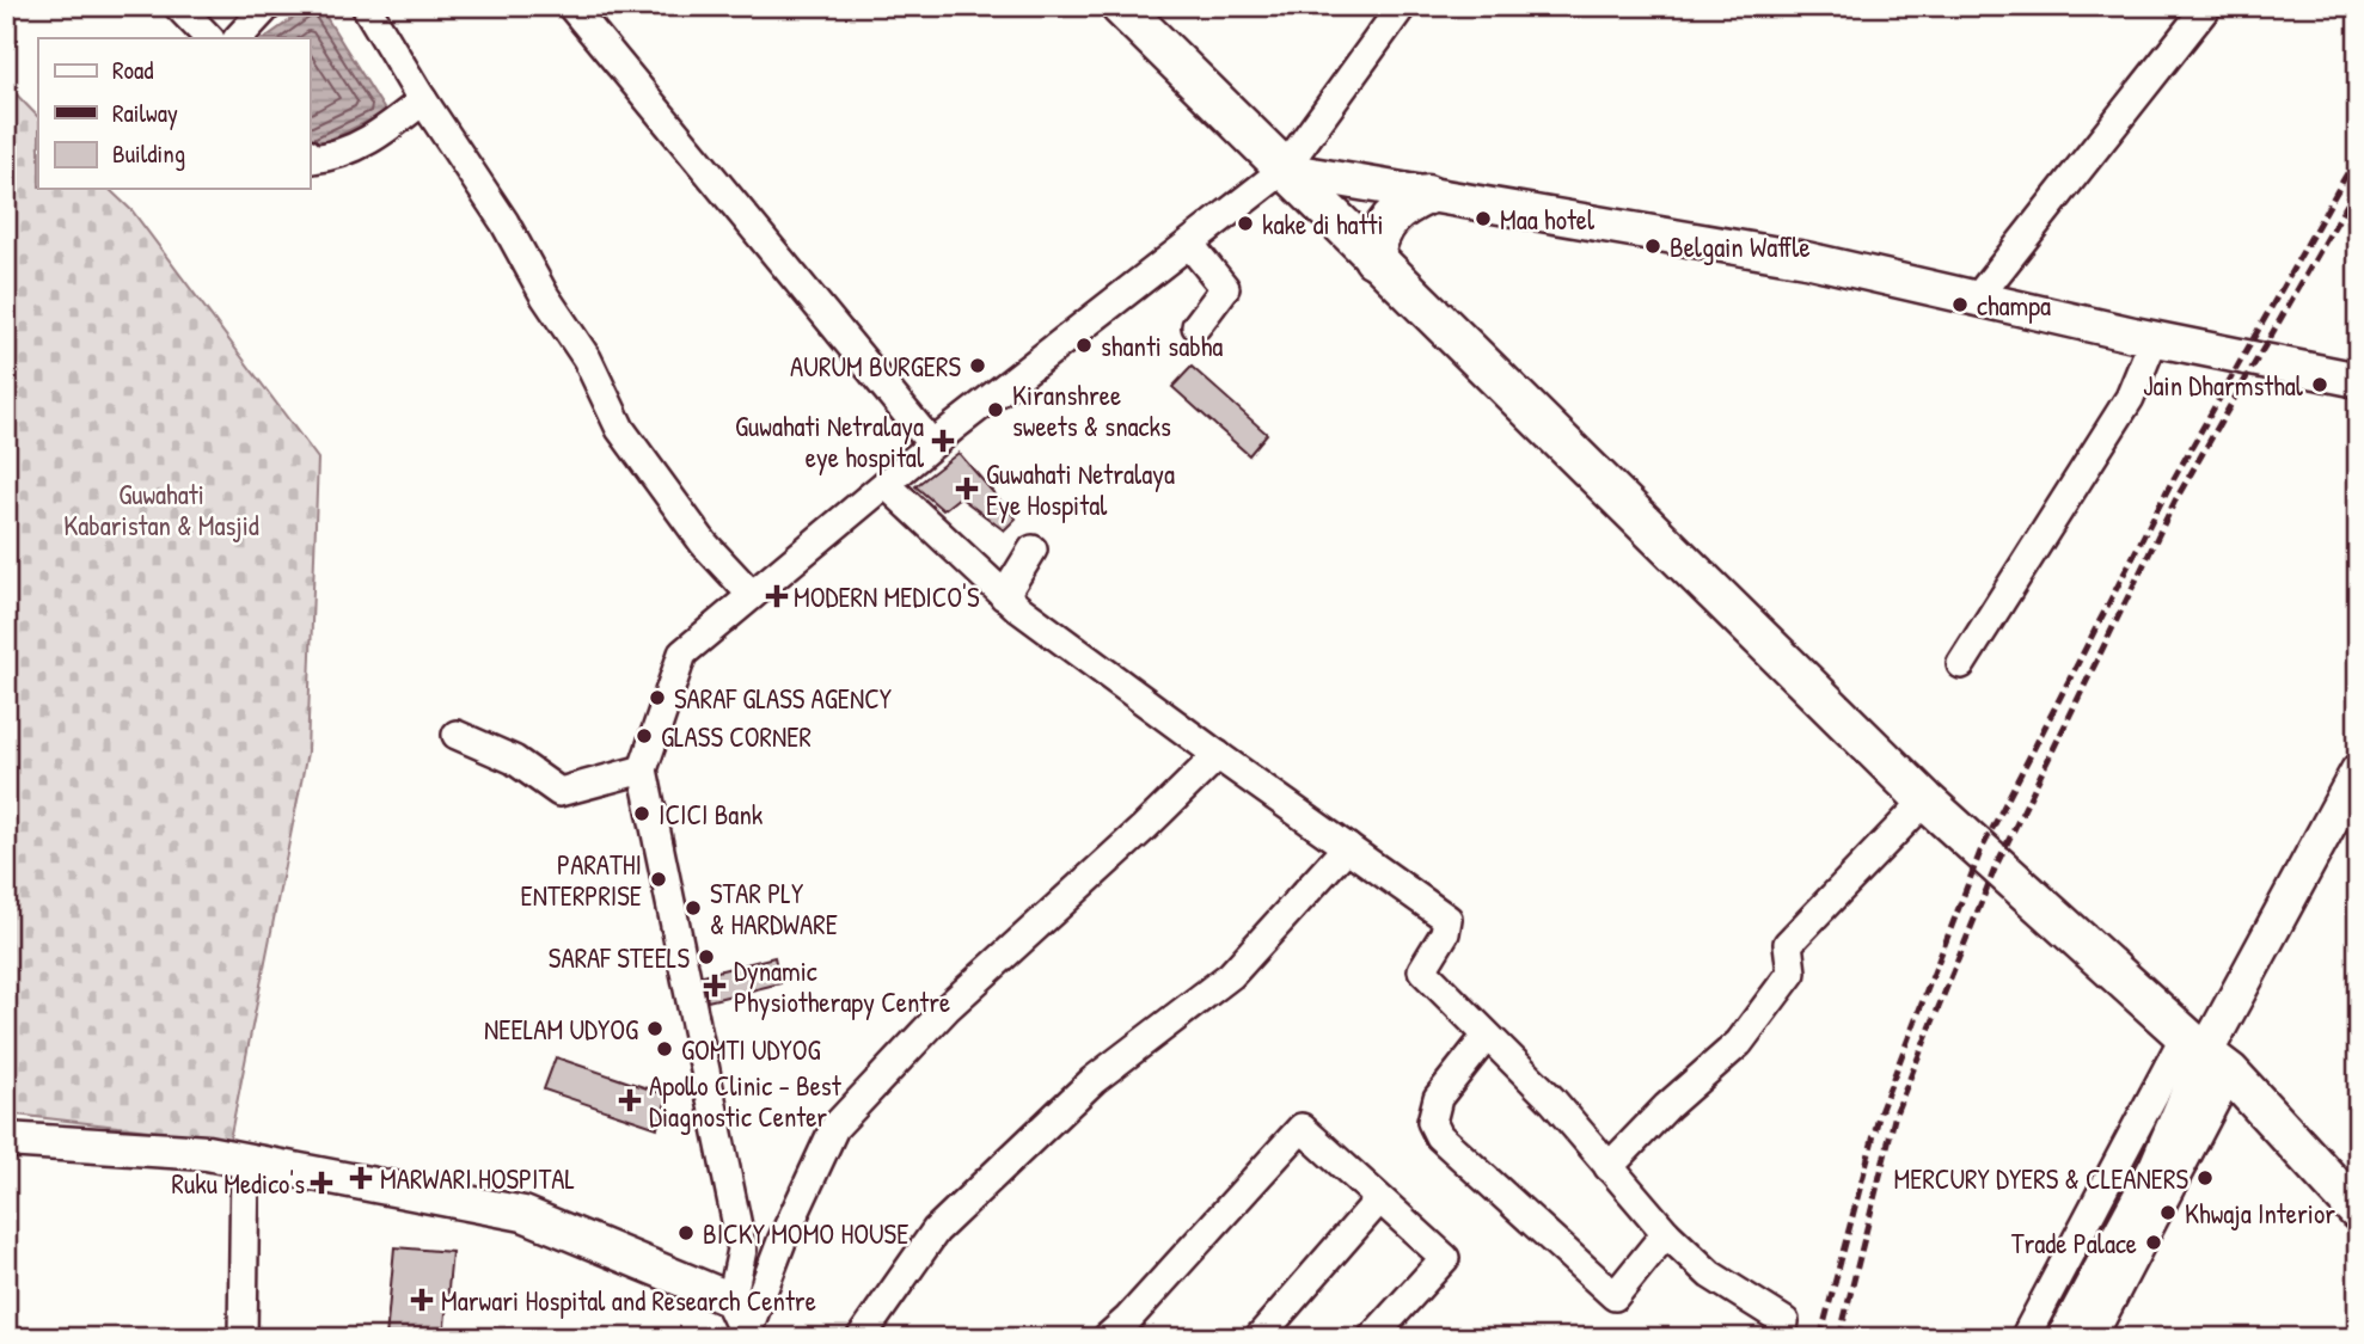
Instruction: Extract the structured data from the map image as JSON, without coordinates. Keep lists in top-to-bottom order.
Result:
{
  "parks": ["Guwahati Kabaristan & Masjid"],
  "places": {
    "other": [
      "Maa hotel",
      "kake di hatti",
      "Belgain Waffle",
      "champa",
      "shanti sabha",
      "AURUM BURGERS",
      "Jain Dharmsthal",
      "Kiranshree sweets & snacks",
      "SARAF GLASS AGENCY",
      "GLASS CORNER",
      "ICICI Bank",
      "PARATHI ENTERPRISE",
      "STAR PLY & HARDWARE",
      "SARAF STEELS",
      "NEELAM UDYOG",
      "GOMTI UDYOG",
      "MERCURY DYERS & CLEANERS",
      "Khwaja Interior",
      "BICKY MOMO HOUSE",
      "Trade Palace"
    ],
    "health": [
      "Guwahati Netralaya eye hospital",
      "Guwahati Netralaya Eye Hospital",
      "MODERN MEDICO'S",
      "Dynamic Physiotherapy Centre",
      "Apollo Clinic - Best Diagnostic Center",
      "MARWARI HOSPITAL",
      "Ruku Medico's",
      "Marwari Hospital and Research Centre"
    ]
  },
  "legend": ["Road", "Railway", "Building"]
}
